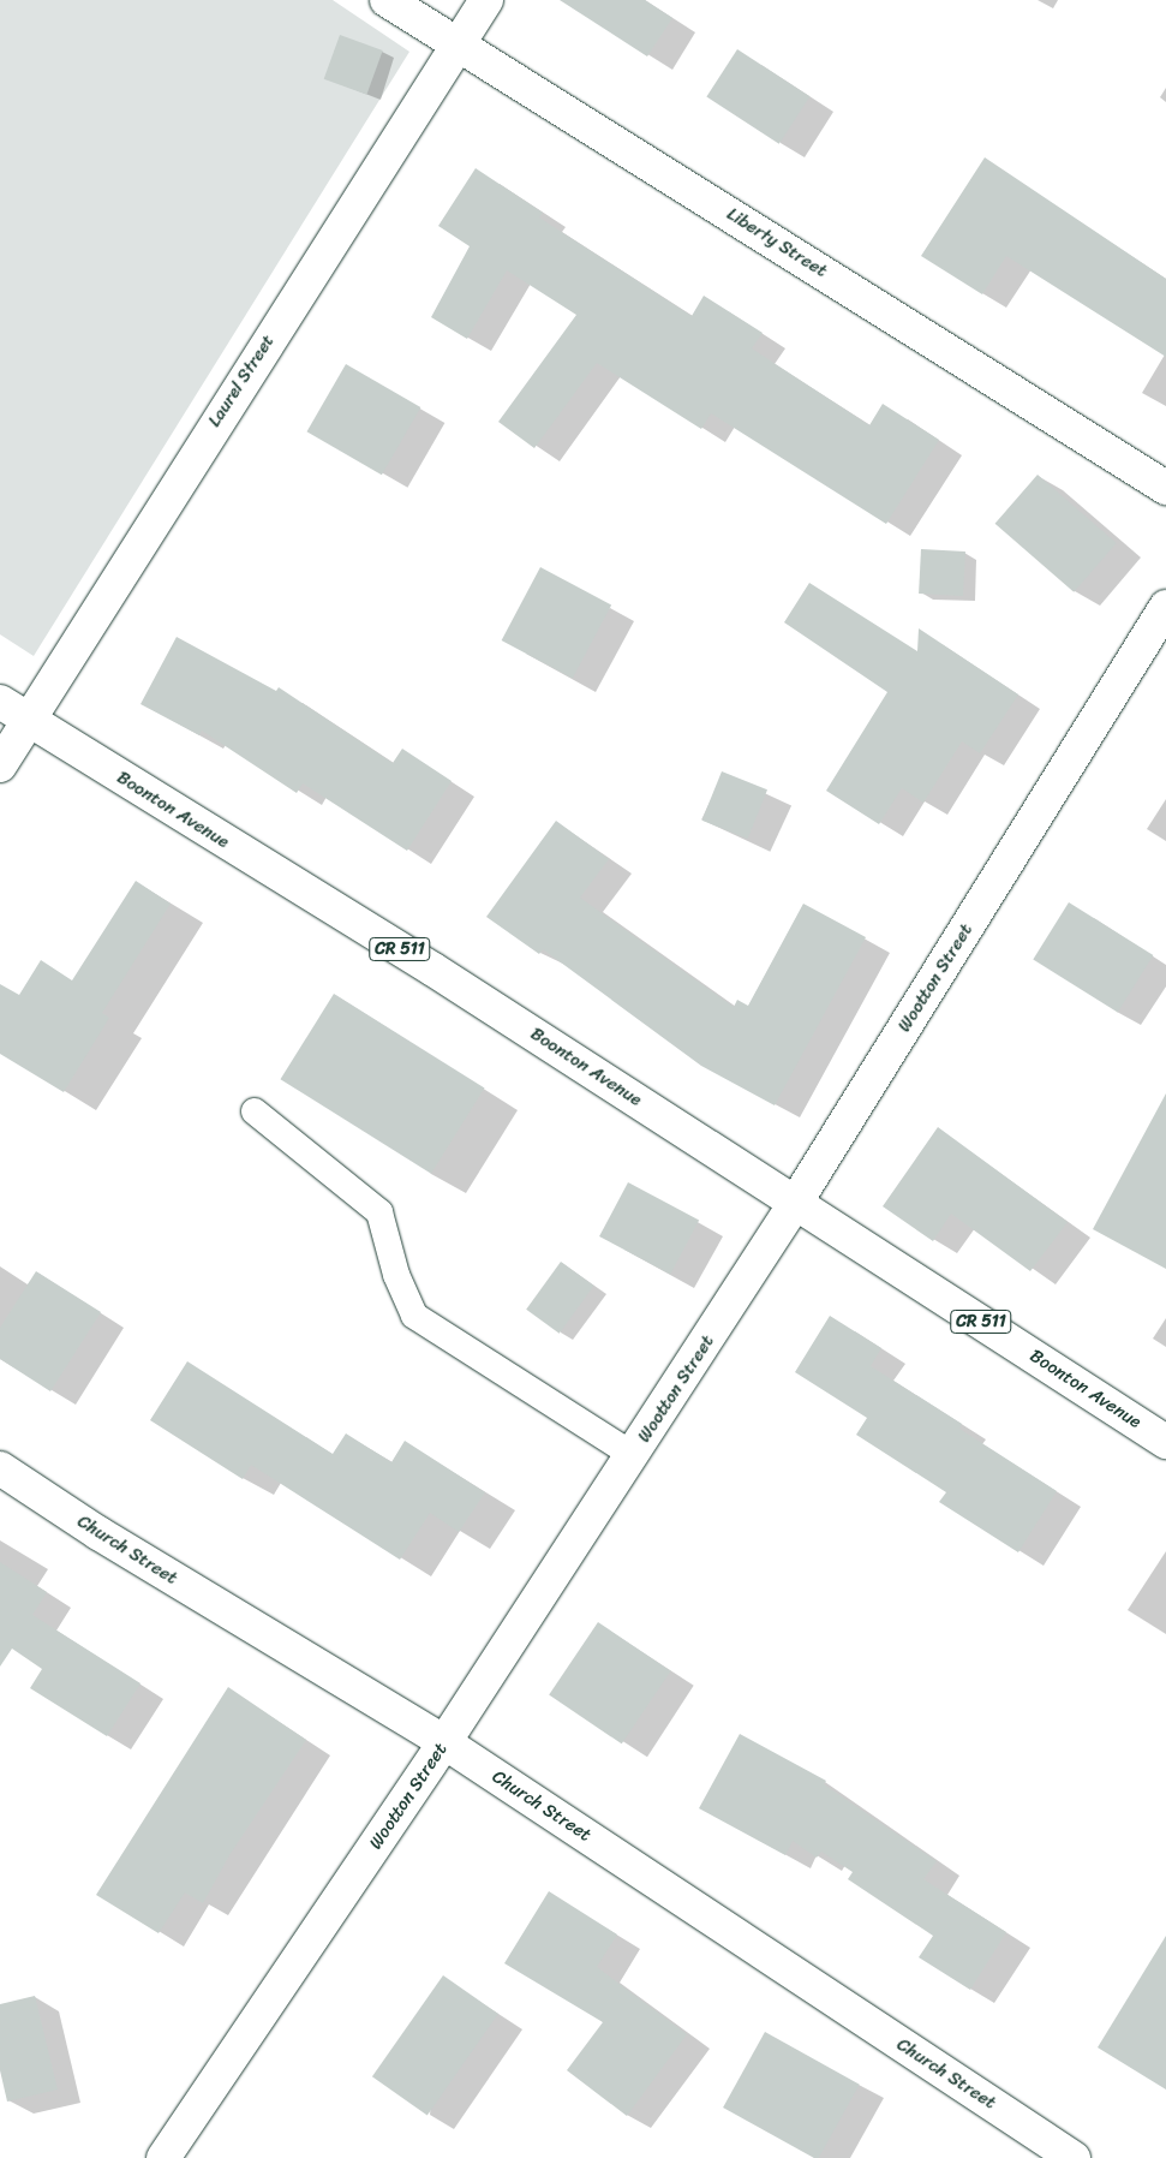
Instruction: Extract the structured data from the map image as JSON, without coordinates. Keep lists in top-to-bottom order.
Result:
{
  "streets": {
    "street": [
      "Liberty Street",
      "Laurel Street",
      "Boonton Avenue",
      "CR 511",
      "Wootton Street",
      "Church Street"
    ]
  },
  "crossings": [
    ["Liberty Street", "Laurel Street"],
    ["Laurel Street", "Boonton Avenue"],
    ["Boonton Avenue", "Wootton Street"],
    ["Wootton Street", "Church Street"]
  ]
}
